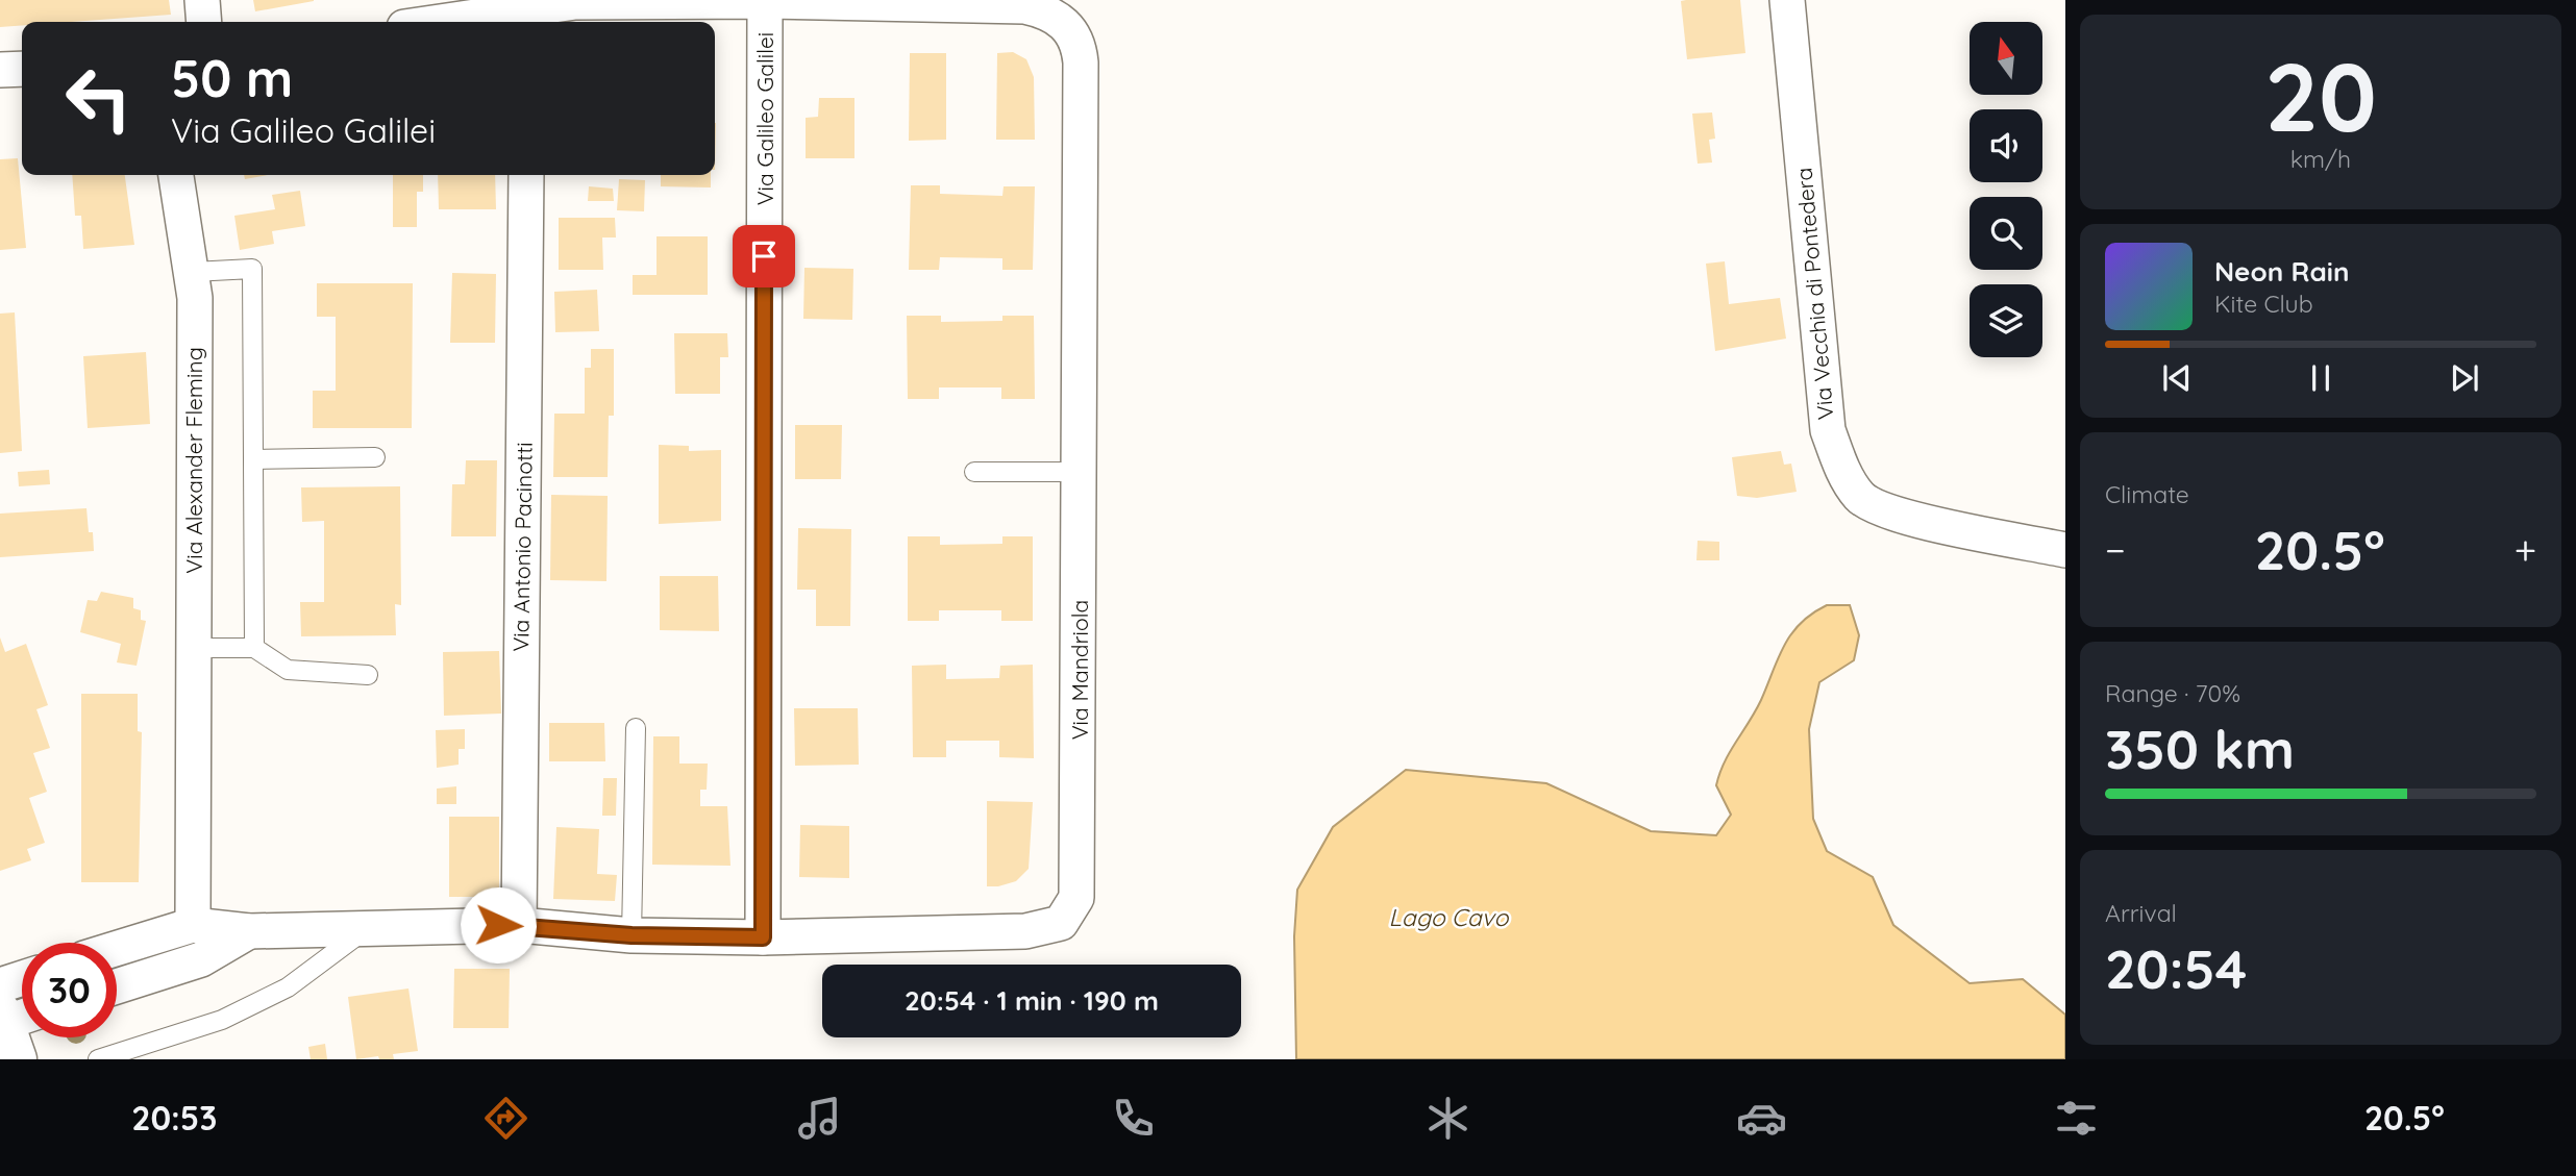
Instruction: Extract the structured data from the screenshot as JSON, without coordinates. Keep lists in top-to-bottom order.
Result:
{
  "streets": {
    "street": [
      "Via Galileo Galilei",
      "Via Vecchia di Pontedera",
      "Via Alexander Fleming",
      "Via Antonio Pacinotti",
      "Via Mandriola"
    ]
  },
  "crossings": [
    ["Via Galileo Galilei", "Via Mandriola"],
    ["Via Alexander Fleming", "Via Mandriola"],
    ["Via Antonio Pacinotti", "Via Mandriola"]
  ],
  "water": ["Lago Cavo"],
  "north": "top",
  "page": {
    "tile": [
      ["20", "km/h"],
      "Climate",
      ["Range · 70%", "350 km"],
      ["Arrival", "20:54"]
    ],
    "turn": ["50 m", "Via Galileo Galilei"],
    "song": ["Neon Rain", "Kite Club"],
    "heat": ["−", "20.5°", "+"],
    "limit": "30",
    "trip": "20:54 · 1 min · 190 m",
    "tabs": ["20:53", "20.5°"]
  }
}
